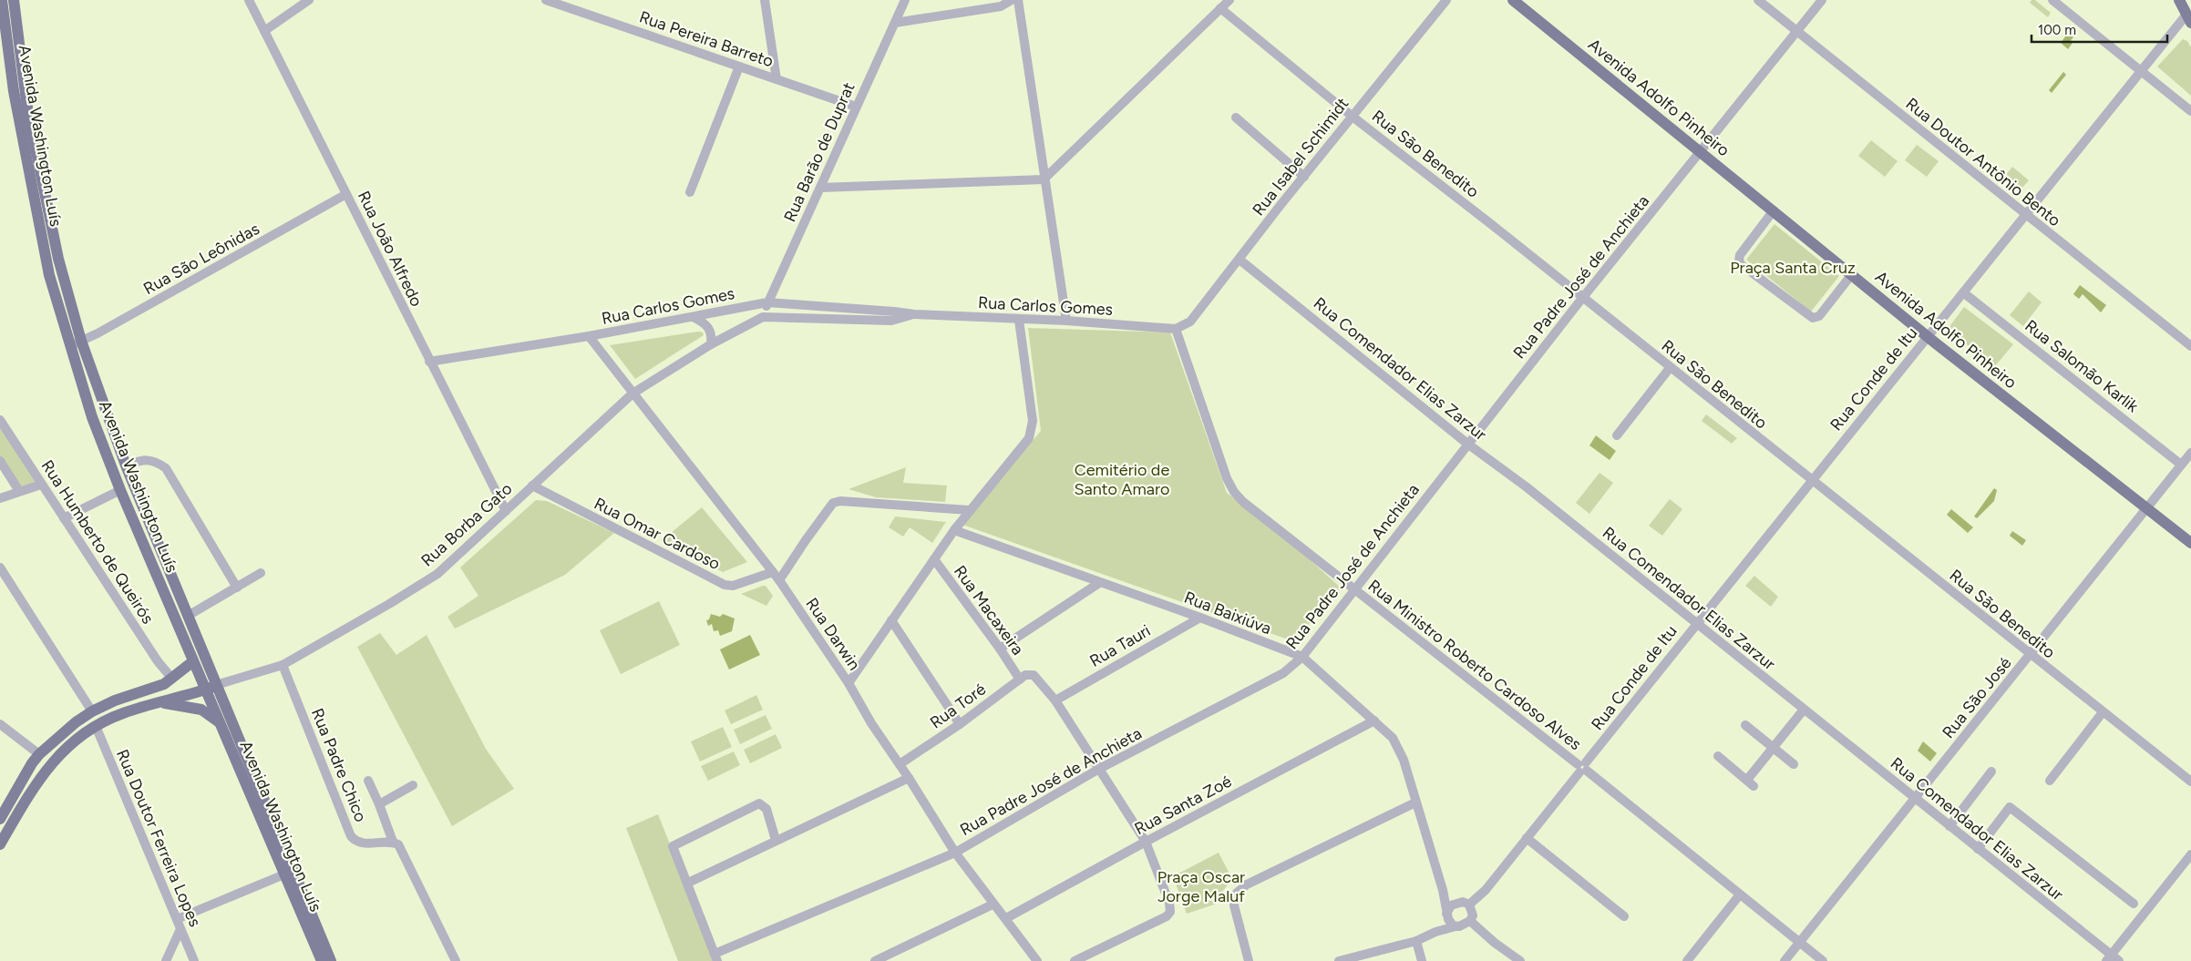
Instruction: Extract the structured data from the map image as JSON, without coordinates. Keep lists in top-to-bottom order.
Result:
{
  "streets": {
    "main road": ["Avenida Adolfo Pinheiro", "Avenida Washington Luís"],
    "street": [
      "Rua Pereira Barreto",
      "Rua Barão de Duprat",
      "Rua São Benedito",
      "Rua Isabel Schimidt",
      "Rua Doutor Antônio Bento",
      "Rua João Alfredo",
      "Rua São Leônidas",
      "Rua Padre José de Anchieta",
      "Rua Carlos Gomes",
      "Rua Salomão Karlik",
      "Rua Comendador Elias Zarzur",
      "Rua Conde de Itu",
      "Rua Borba Gato",
      "Rua Omar Cardoso",
      "Rua Humberto de Queirós",
      "Rua Macaxeira",
      "Rua Baixiúva",
      "Rua Darwin",
      "Rua Tauri",
      "Rua Ministro Roberto Cardoso Alves",
      "Rua São José",
      "Rua Toré",
      "Rua Padre Chico",
      "Rua Santa Zoé",
      "Rua Doutor Ferreira Lopes"
    ]
  },
  "crossings": [
    ["Rua Pereira Barreto", "Rua Barão de Duprat"],
    ["Avenida Adolfo Pinheiro", "Rua Padre José de Anchieta"],
    ["Avenida Adolfo Pinheiro", "Rua Conde de Itu"],
    ["Avenida Adolfo Pinheiro", "Rua São José"],
    ["Avenida Washington Luís", "Rua São Leônidas"],
    ["Avenida Washington Luís", "Rua Borba Gato"],
    ["Rua Barão de Duprat", "Rua Carlos Gomes"],
    ["Rua São Benedito", "Rua Isabel Schimidt"],
    ["Rua São Benedito", "Rua Padre José de Anchieta"],
    ["Rua São Benedito", "Rua Conde de Itu"],
    ["Rua São Benedito", "Rua São José"],
    ["Rua Isabel Schimidt", "Rua Carlos Gomes"],
    ["Rua Isabel Schimidt", "Rua Comendador Elias Zarzur"],
    ["Rua Isabel Schimidt", "Rua Ministro Roberto Cardoso Alves"],
    ["Rua Doutor Antônio Bento", "Rua Padre José de Anchieta"],
    ["Rua Doutor Antônio Bento", "Rua Conde de Itu"],
    ["Rua João Alfredo", "Rua São Leônidas"],
    ["Rua João Alfredo", "Rua Carlos Gomes"],
    ["Rua João Alfredo", "Rua Borba Gato"],
    ["Rua Padre José de Anchieta", "Rua Comendador Elias Zarzur"],
    ["Rua Padre José de Anchieta", "Rua Baixiúva"],
    ["Rua Padre José de Anchieta", "Rua Darwin"],
    ["Rua Padre José de Anchieta", "Rua Ministro Roberto Cardoso Alves"],
    ["Rua Carlos Gomes", "Rua Borba Gato"],
    ["Rua Carlos Gomes", "Rua Darwin"],
    ["Rua Carlos Gomes", "Rua Ministro Roberto Cardoso Alves"],
    ["Rua Salomão Karlik", "Rua Conde de Itu"],
    ["Rua Salomão Karlik", "Rua São José"],
    ["Rua Comendador Elias Zarzur", "Rua Conde de Itu"],
    ["Rua Comendador Elias Zarzur", "Rua São José"],
    ["Rua Conde de Itu", "Rua Baixiúva"],
    ["Rua Conde de Itu", "Rua Ministro Roberto Cardoso Alves"],
    ["Rua Borba Gato", "Rua Omar Cardoso"],
    ["Rua Borba Gato", "Rua Darwin"],
    ["Rua Borba Gato", "Rua Padre Chico"],
    ["Rua Omar Cardoso", "Rua Darwin"],
    ["Rua Macaxeira", "Rua Toré"],
    ["Rua Baixiúva", "Rua Tauri"],
    ["Rua Baixiúva", "Rua Santa Zoé"],
    ["Rua Darwin", "Rua Toré"],
    ["Rua Darwin", "Rua Santa Zoé"],
    ["Rua Tauri", "Rua Toré"],
    ["Rua Ministro Roberto Cardoso Alves", "Rua São José"]
  ],
  "parks": ["Praça Santa Cruz", "Cemitério de Santo Amaro", "Praça Oscar Jorge Maluf"],
  "scale_bar": "100 m"
}
